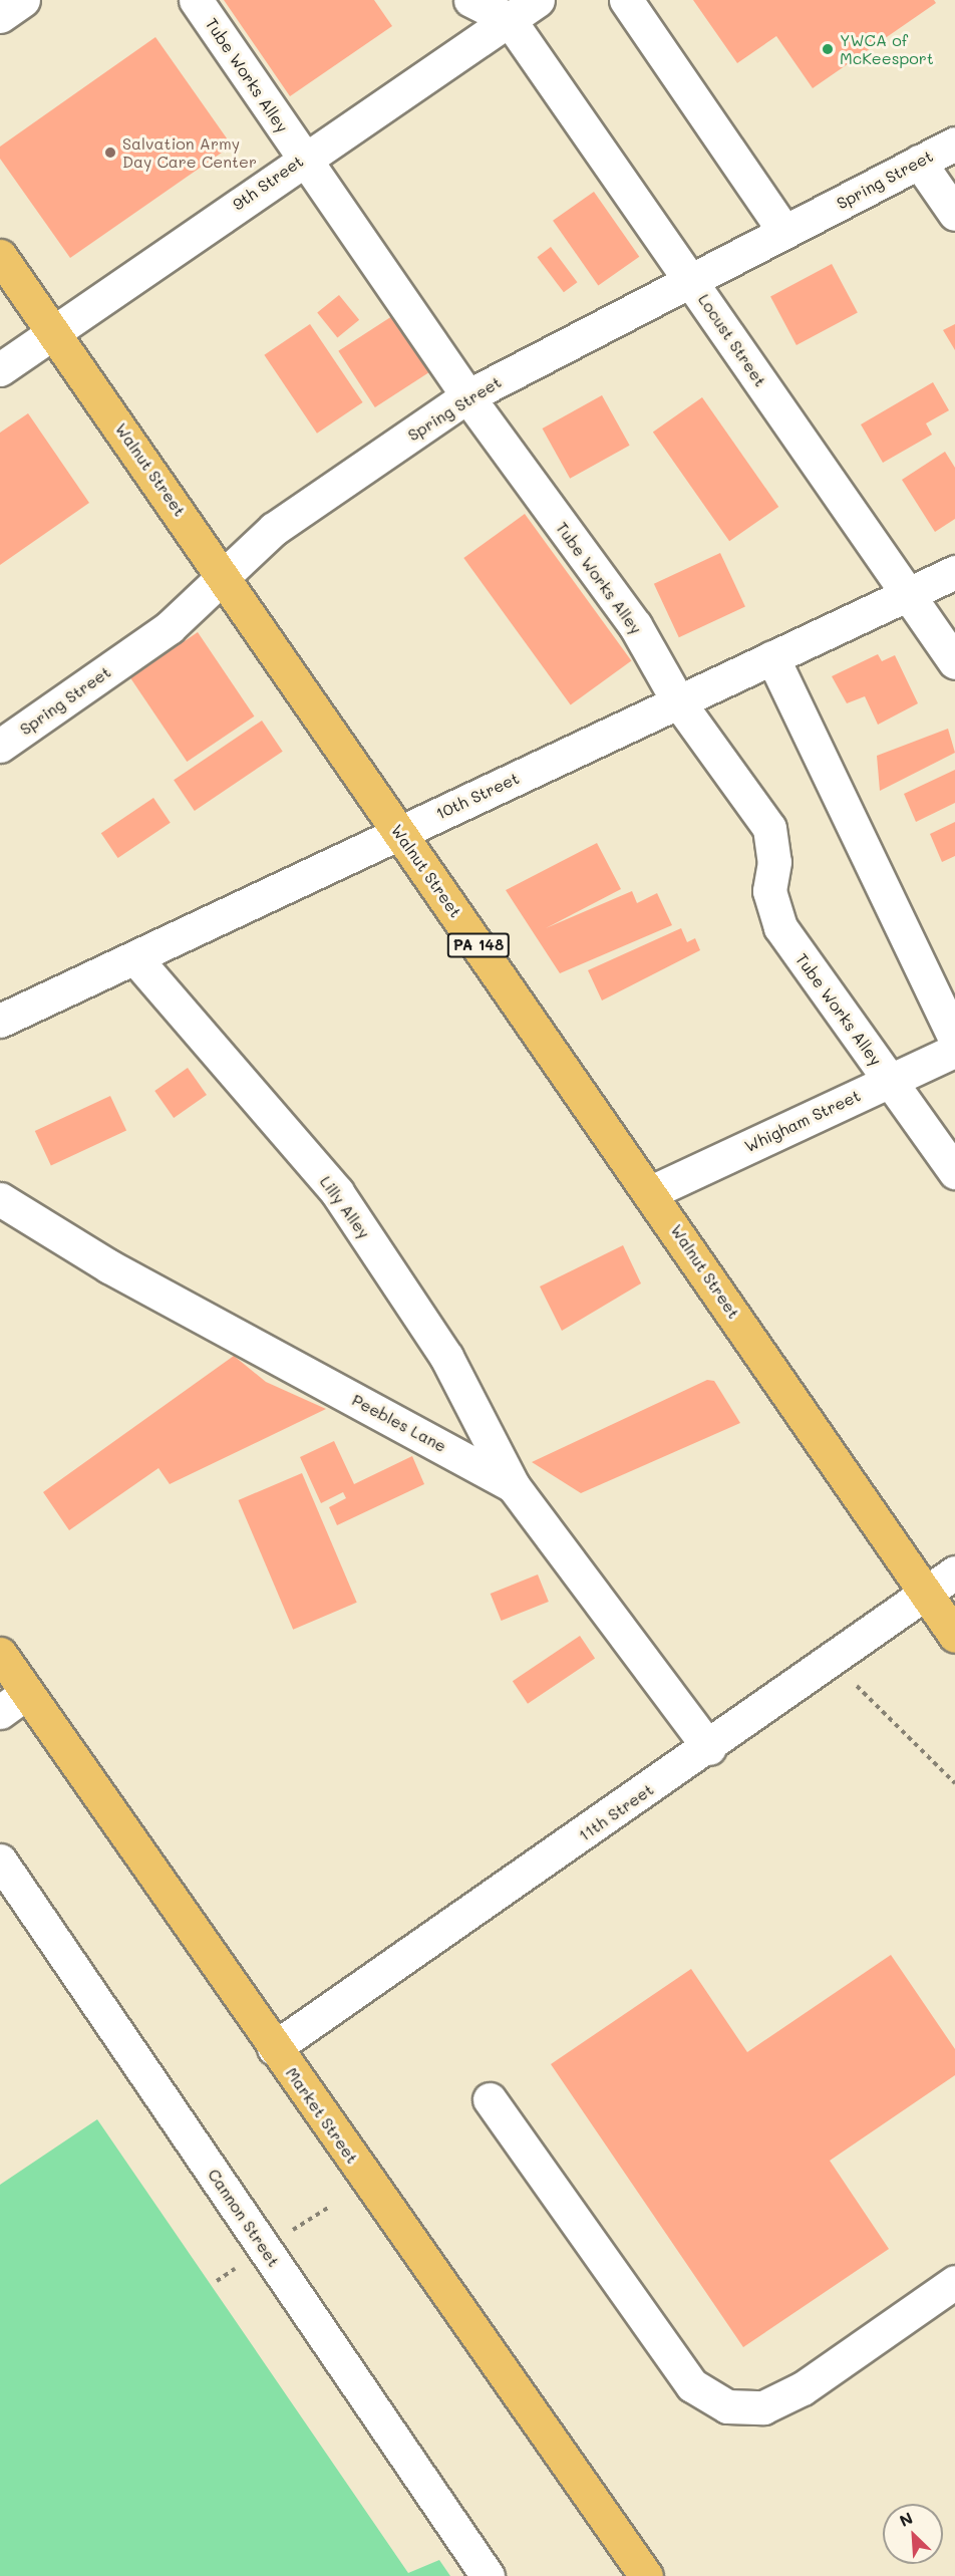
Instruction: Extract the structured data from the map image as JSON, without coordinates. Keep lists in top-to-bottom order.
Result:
{
  "streets": {
    "main road": ["Walnut Street", "PA 148", "Market Street"],
    "street": [
      "Tube Works Alley",
      "Spring Street",
      "9th Street",
      "Locust Street",
      "10th Street",
      "Whigham Street",
      "Lilly Alley",
      "Peebles Lane",
      "11th Street",
      "Cannon Street"
    ]
  },
  "crossings": [
    ["Tube Works Alley", "Spring Street"],
    ["Tube Works Alley", "9th Street"],
    ["Tube Works Alley", "10th Street"],
    ["Tube Works Alley", "Whigham Street"],
    ["Spring Street", "Locust Street"],
    ["Spring Street", "Walnut Street"],
    ["9th Street", "Locust Street"],
    ["9th Street", "Walnut Street"],
    ["Locust Street", "10th Street"],
    ["Walnut Street", "10th Street"],
    ["Walnut Street", "Whigham Street"],
    ["Walnut Street", "11th Street"],
    ["10th Street", "Lilly Alley"],
    ["Lilly Alley", "Peebles Lane"],
    ["Peebles Lane", "11th Street"],
    ["11th Street", "Market Street"]
  ],
  "places": ["YWCA of McKeesport", "Salvation Army Day Care Center"],
  "north": "top left"
}
